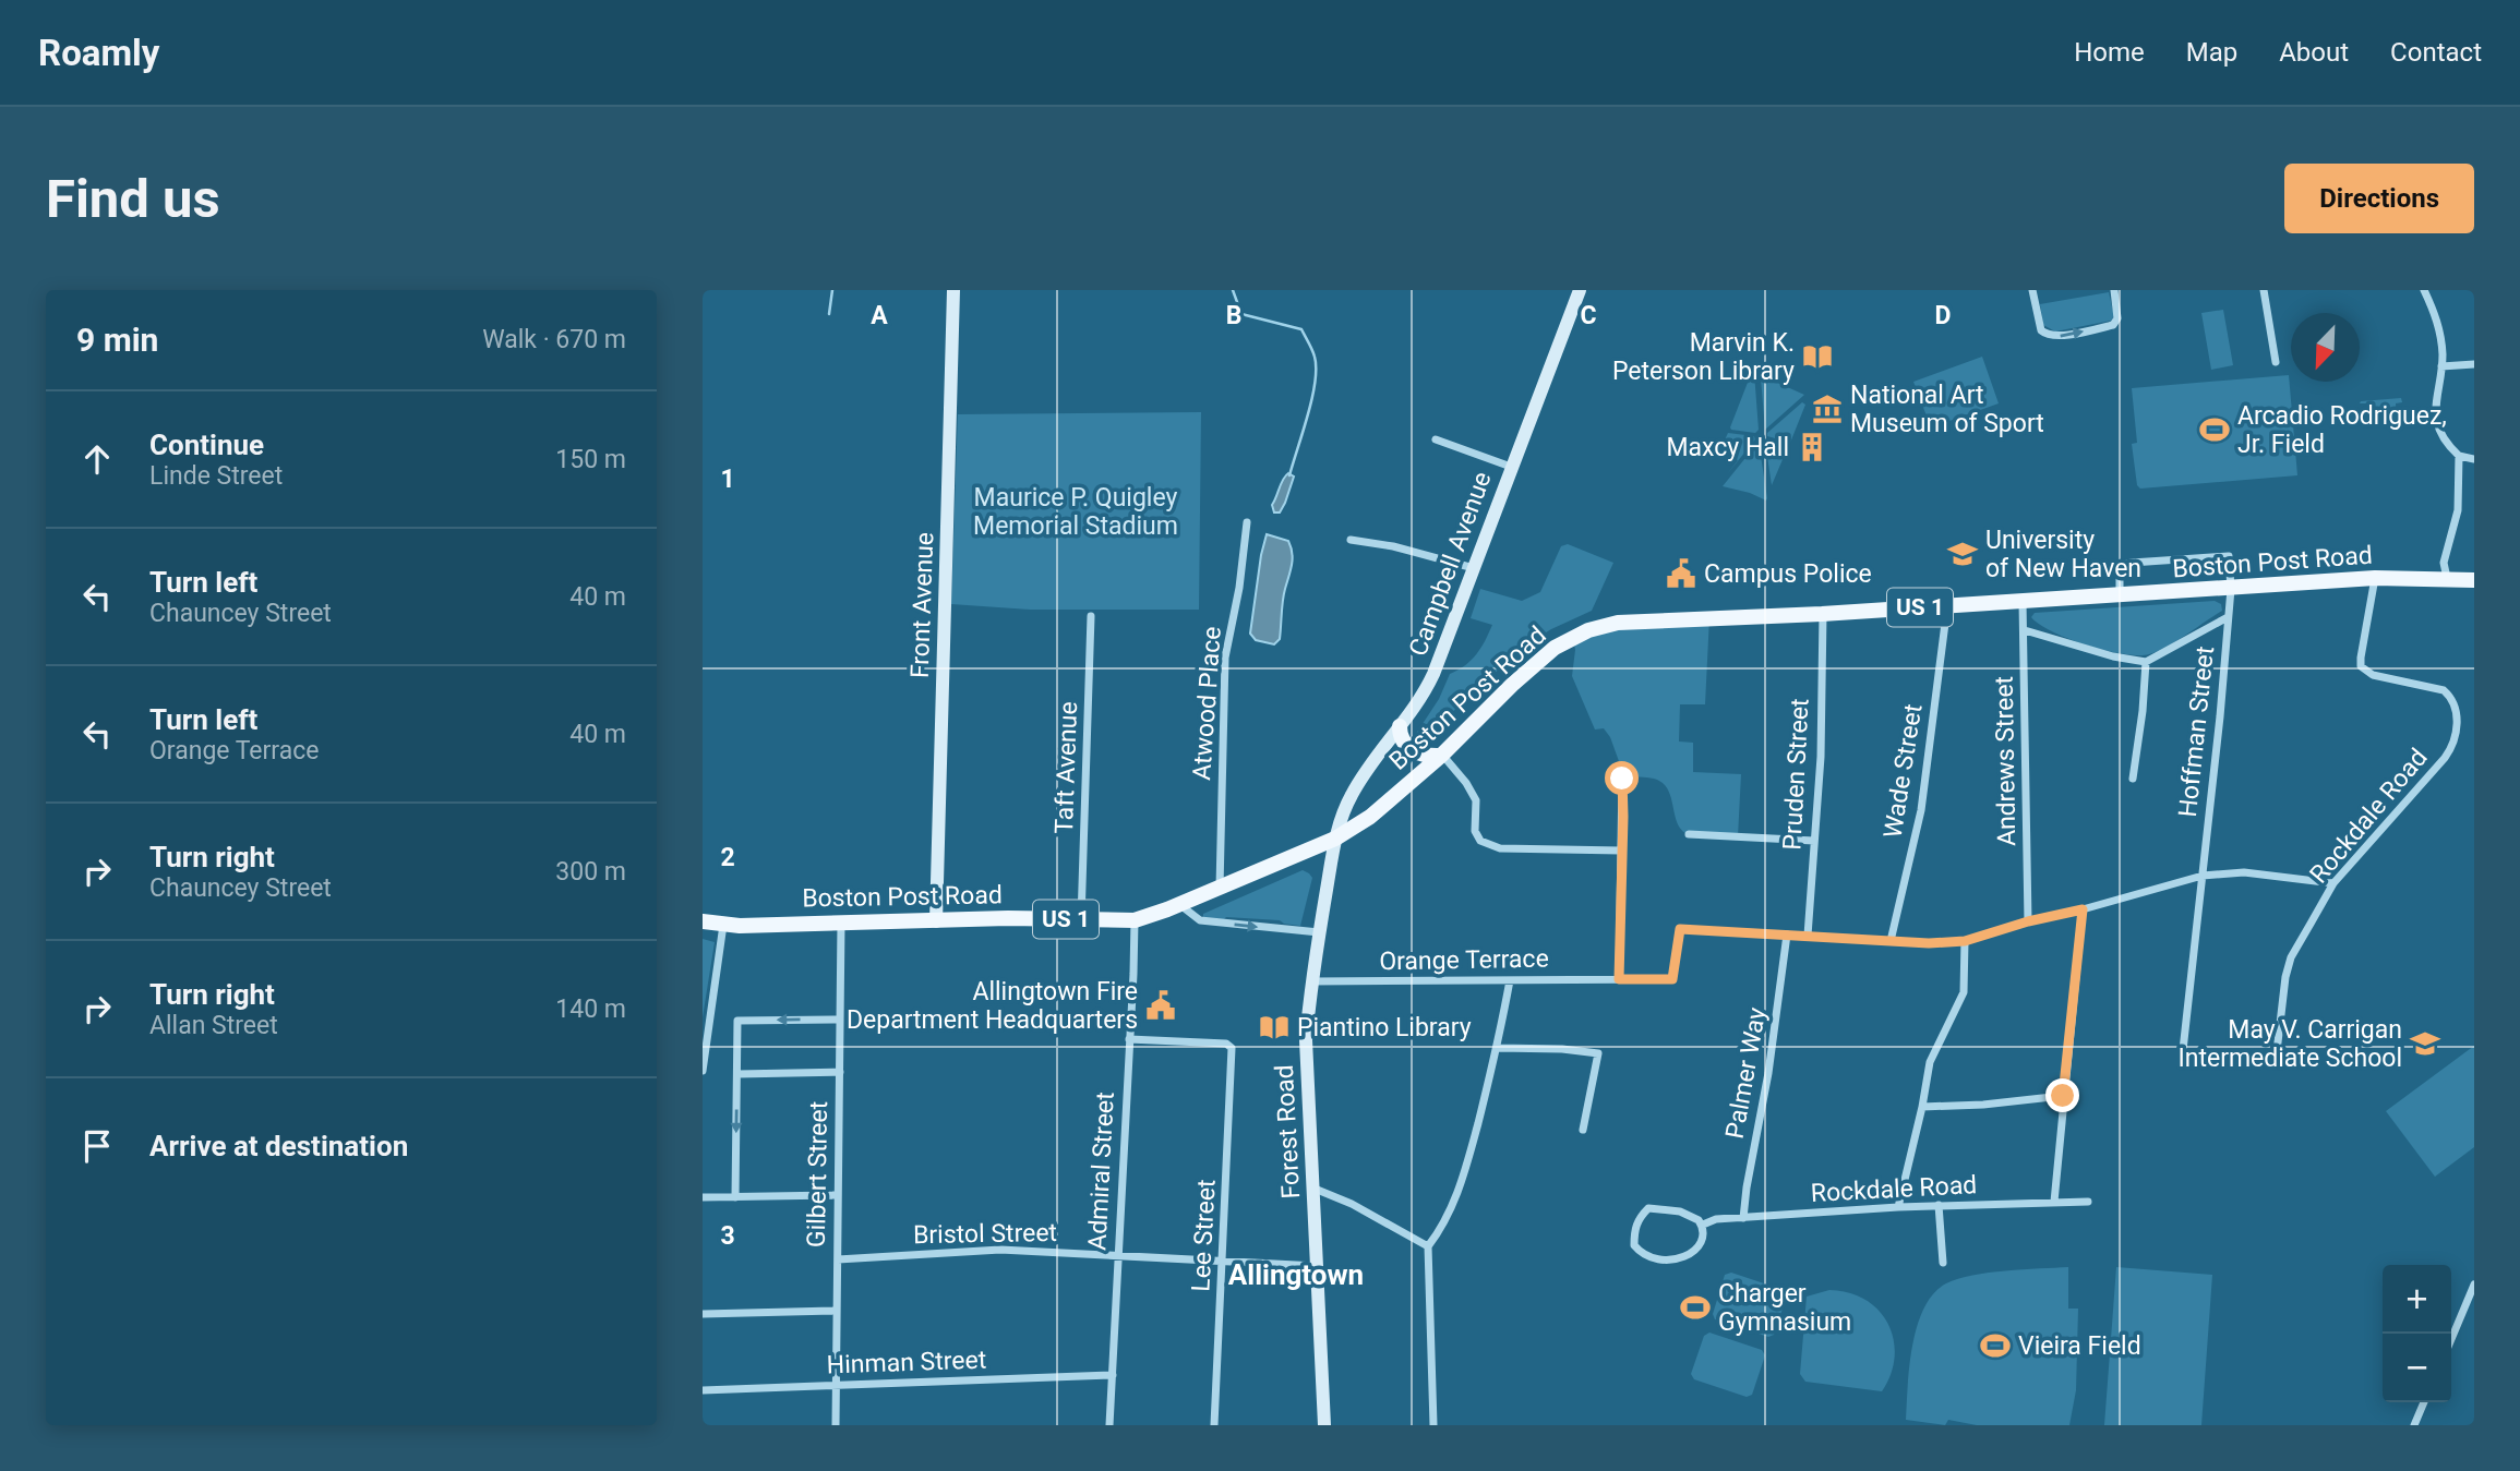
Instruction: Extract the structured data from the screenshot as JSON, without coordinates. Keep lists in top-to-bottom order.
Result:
{
  "streets": {
    "main road": [
      "Boston Post Road",
      "Campbell Avenue",
      "Front Avenue",
      "US 1",
      "Forest Road"
    ],
    "street": [
      "Atwood Place",
      "Hoffman Street",
      "Andrews Street",
      "Taft Avenue",
      "Wade Street",
      "Pruden Street",
      "Rockdale Road",
      "Orange Terrace",
      "Palmer Way",
      "Admiral Street",
      "Gilbert Street",
      "Bristol Street",
      "Lee Street",
      "Hinman Street"
    ]
  },
  "crossings": [
    ["Boston Post Road", "Campbell Avenue"],
    ["Boston Post Road", "Front Avenue"],
    ["Boston Post Road", "Atwood Place"],
    ["Boston Post Road", "Hoffman Street"],
    ["Boston Post Road", "Andrews Street"],
    ["Boston Post Road", "Taft Avenue"],
    ["Boston Post Road", "Wade Street"],
    ["Boston Post Road", "Pruden Street"],
    ["Boston Post Road", "Rockdale Road"],
    ["Boston Post Road", "Forest Road"],
    ["Boston Post Road", "Admiral Street"],
    ["Boston Post Road", "Gilbert Street"],
    ["Campbell Avenue", "Forest Road"],
    ["Rockdale Road", "Palmer Way"],
    ["Orange Terrace", "Palmer Way"],
    ["Orange Terrace", "Forest Road"],
    ["Forest Road", "Bristol Street"],
    ["Admiral Street", "Bristol Street"],
    ["Admiral Street", "Lee Street"],
    ["Admiral Street", "Hinman Street"],
    ["Gilbert Street", "Bristol Street"],
    ["Gilbert Street", "Hinman Street"],
    ["Bristol Street", "Lee Street"]
  ],
  "districts": ["Allingtown"],
  "parks": ["Maurice P. Quigley Memorial Stadium"],
  "places": {
    "library": ["Marvin K. Peterson Library", "Piantino Library"],
    "museum": ["National Art Museum of Sport"],
    "sports": ["Arcadio Rodriguez, Jr. Field", "Charger Gymnasium", "Vieira Field"],
    "building": ["Maxcy Hall"],
    "school or university": ["University of New Haven", "May V. Carrigan Intermediate School"],
    "public building": ["Campus Police", "Allingtown Fire Department Headquarters"]
  },
  "north": "bottom left",
  "page": {
    "header": "Roamly",
    "nav": [
      "Home",
      "Map",
      "About",
      "Contact"
    ],
    "buttons": "Directions",
    "title": "Find us",
    "heading": ["9 min", "Walk · 670 m"],
    "list": [
      ["Continue", "Linde Street", "150 m"],
      ["Turn left", "Chauncey Street", "40 m"],
      ["Turn left", "Orange Terrace", "40 m"],
      ["Turn right", "Chauncey Street", "300 m"],
      ["Turn right", "Allan Street", "140 m"],
      "Arrive at destination"
    ],
    "map_buttons": ["+", "−"]
  },
  "grid": {
    "columns": [
      "A",
      "B",
      "C",
      "D"
    ],
    "rows": ["1", "2", "3"]
  }
}
